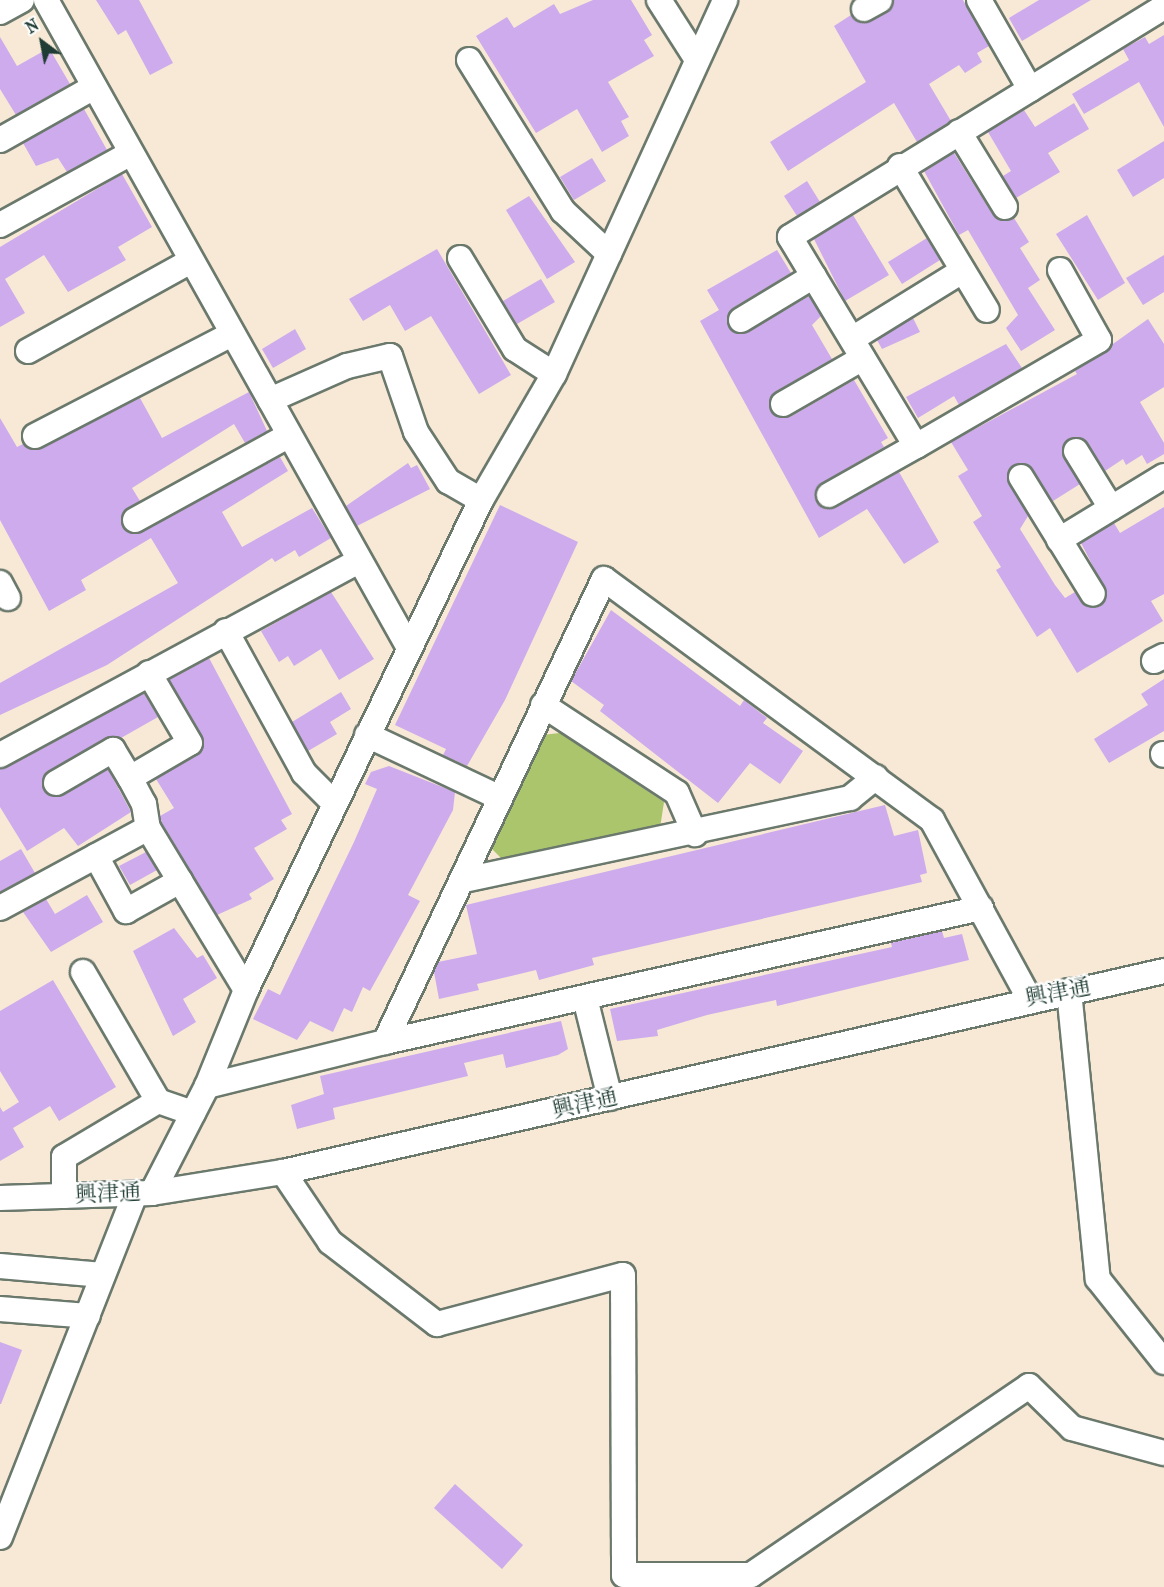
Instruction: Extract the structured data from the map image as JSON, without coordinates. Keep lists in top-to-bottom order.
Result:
{
  "streets": {
    "street": ["興津通"]
  },
  "north": "top left"
}
